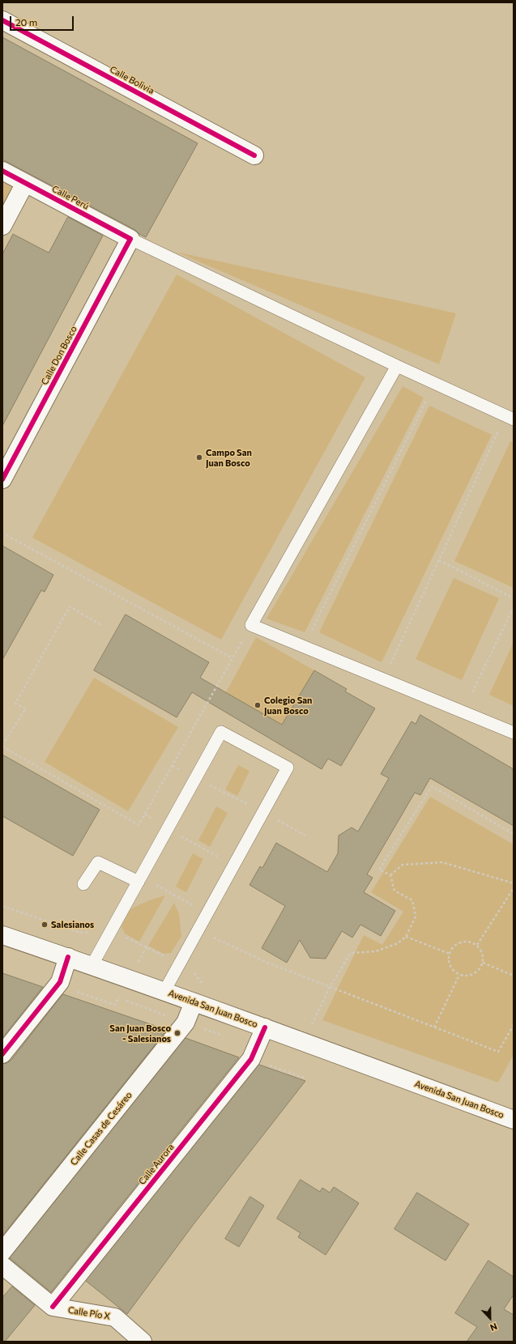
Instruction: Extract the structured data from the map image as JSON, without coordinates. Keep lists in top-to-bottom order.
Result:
{
  "streets": {
    "street": [
      "Calle Bolivia",
      "Calle Perú",
      "Calle Don Bosco",
      "Avenida San Juan Bosco",
      "Calle Casas de Cesáreo",
      "Calle Aurora",
      "Calle Pío X"
    ]
  },
  "crossings": [
    ["Calle Perú", "Calle Don Bosco"],
    ["Avenida San Juan Bosco", "Calle Casas de Cesáreo"],
    ["Avenida San Juan Bosco", "Calle Aurora"],
    ["Calle Aurora", "Calle Pío X"]
  ],
  "places": [
    "Campo San Juan Bosco",
    "Colegio San Juan Bosco",
    "Salesianos",
    "San Juan Bosco - Salesianos"
  ],
  "scale_bar": "20 m",
  "north": "bottom"
}
